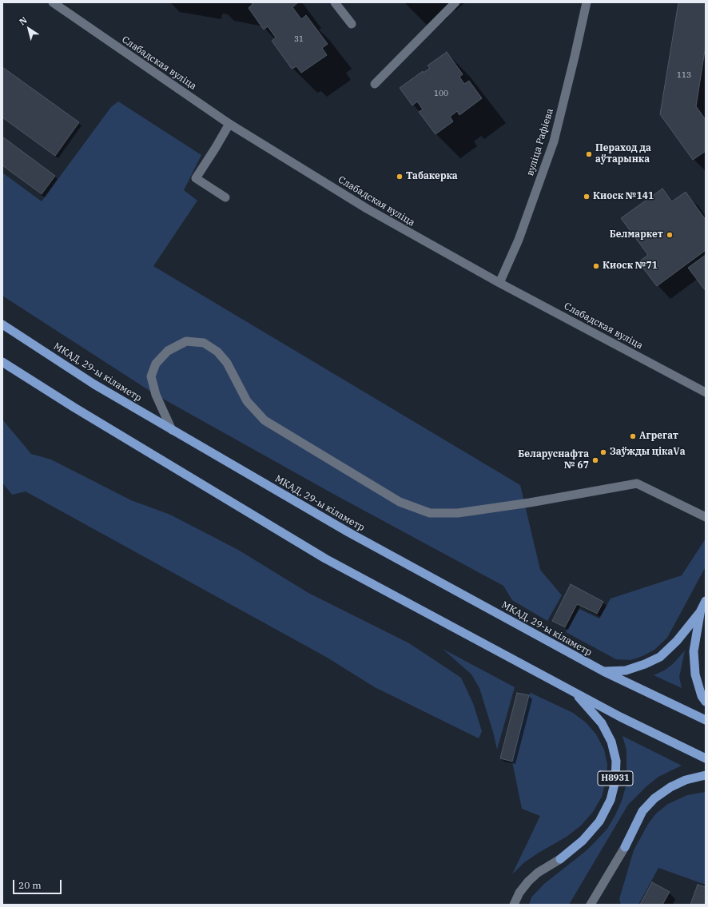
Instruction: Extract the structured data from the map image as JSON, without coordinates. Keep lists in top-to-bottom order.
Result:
{
  "streets": {
    "highway": ["МКАД, 29-ы кіламетр", "Н8931"],
    "main road": ["Слабадская вуліца", "вуліца Рафіева"]
  },
  "crossings": [
    ["Слабадская вуліца", "вуліца Рафіева"]
  ],
  "places": [
    "Пераход да аўтарынка",
    "Табакерка",
    "Киоск №141",
    "Белмаркет",
    "Киоск №71",
    "Агрегат",
    "Заўжды цікаVа",
    "Беларуснафта № 67"
  ],
  "house_numbers": ["31", "113", "100"],
  "scale_bar": "20 m",
  "north": "top left"
}
